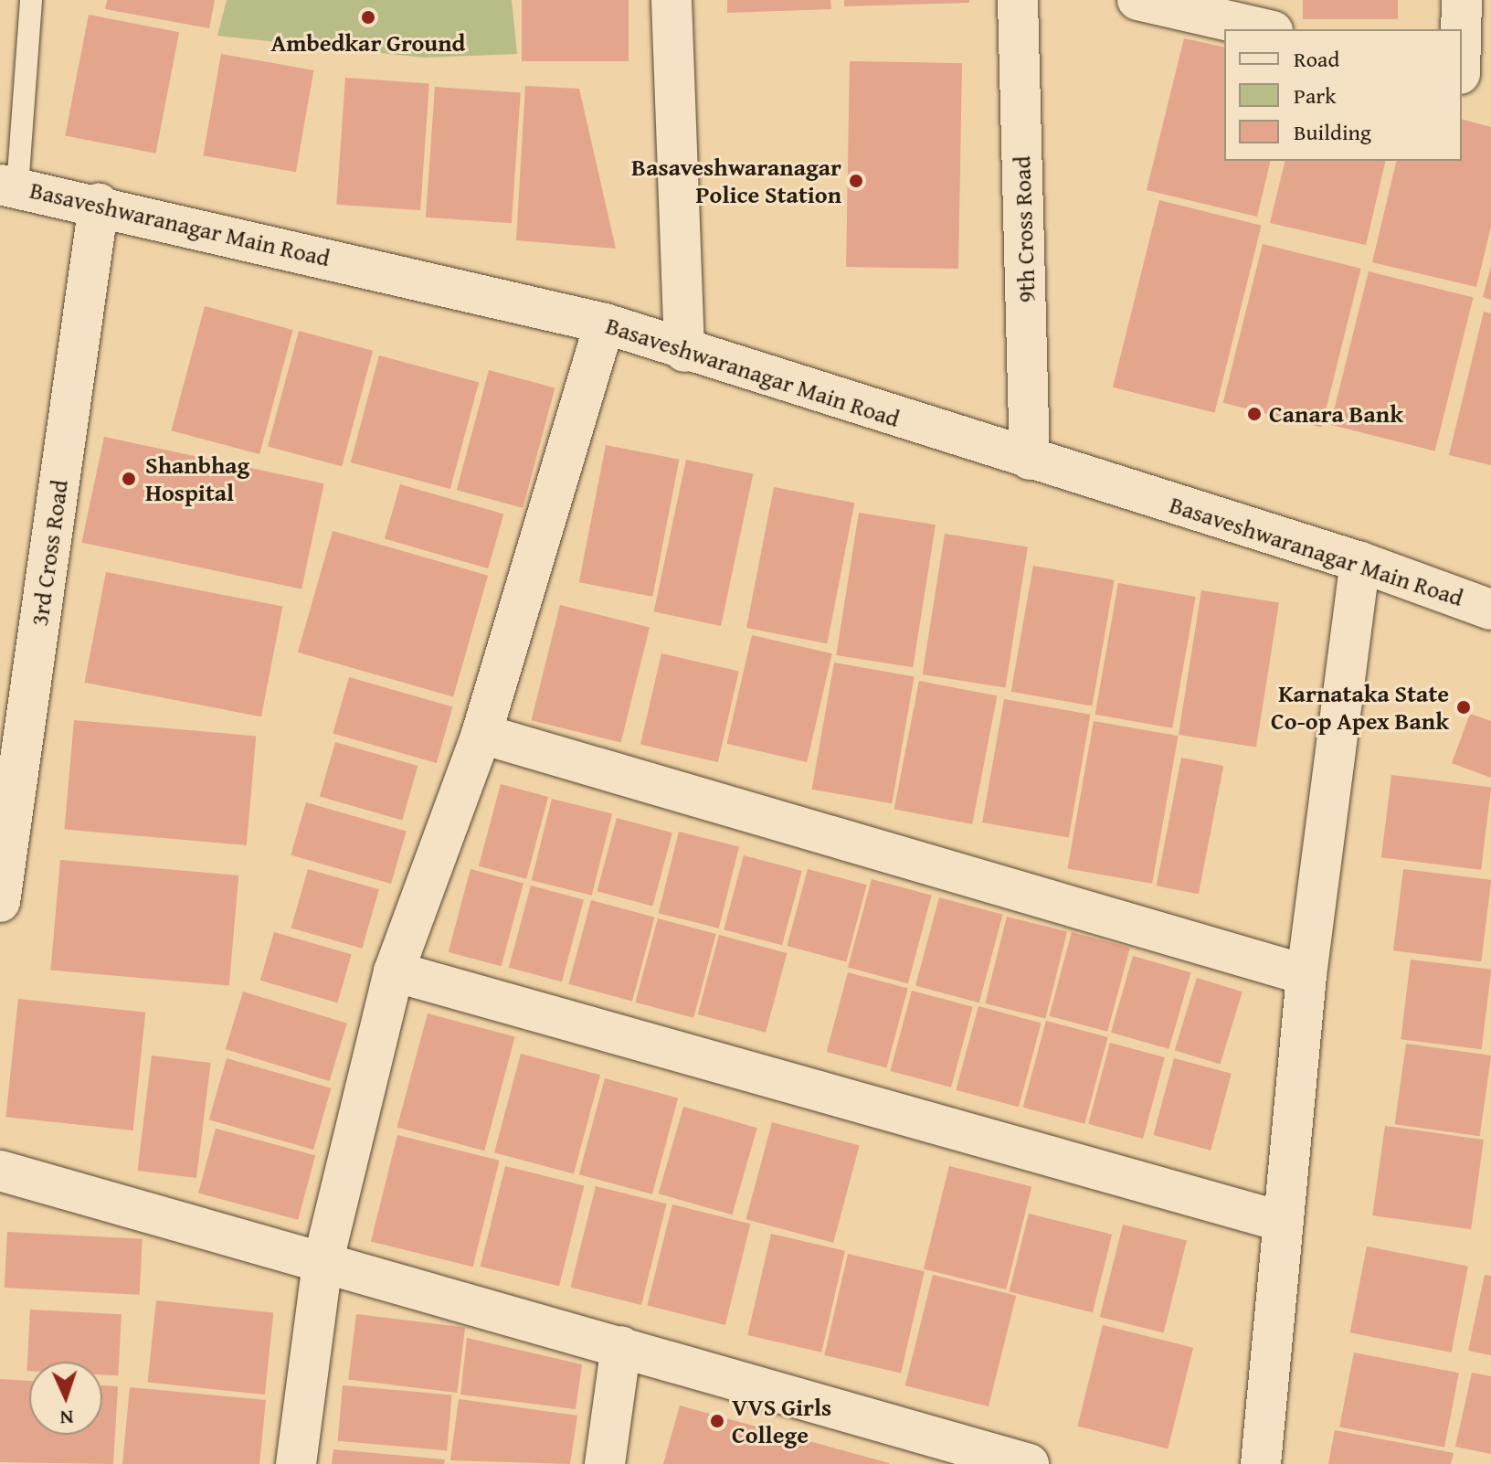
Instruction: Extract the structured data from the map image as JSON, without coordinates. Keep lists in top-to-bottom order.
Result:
{
  "streets": {
    "street": ["Basaveshwaranagar Main Road", "9th Cross Road", "3rd Cross Road"]
  },
  "crossings": [
    ["Basaveshwaranagar Main Road", "9th Cross Road"],
    ["Basaveshwaranagar Main Road", "3rd Cross Road"]
  ],
  "places": [
    "Ambedkar Ground",
    "Basaveshwaranagar Police Station",
    "Canara Bank",
    "Shanbhag Hospital",
    "Karnataka State Co-op Apex Bank",
    "VVS Girls College"
  ],
  "legend": ["Road", "Park", "Building"],
  "north": "bottom"
}
